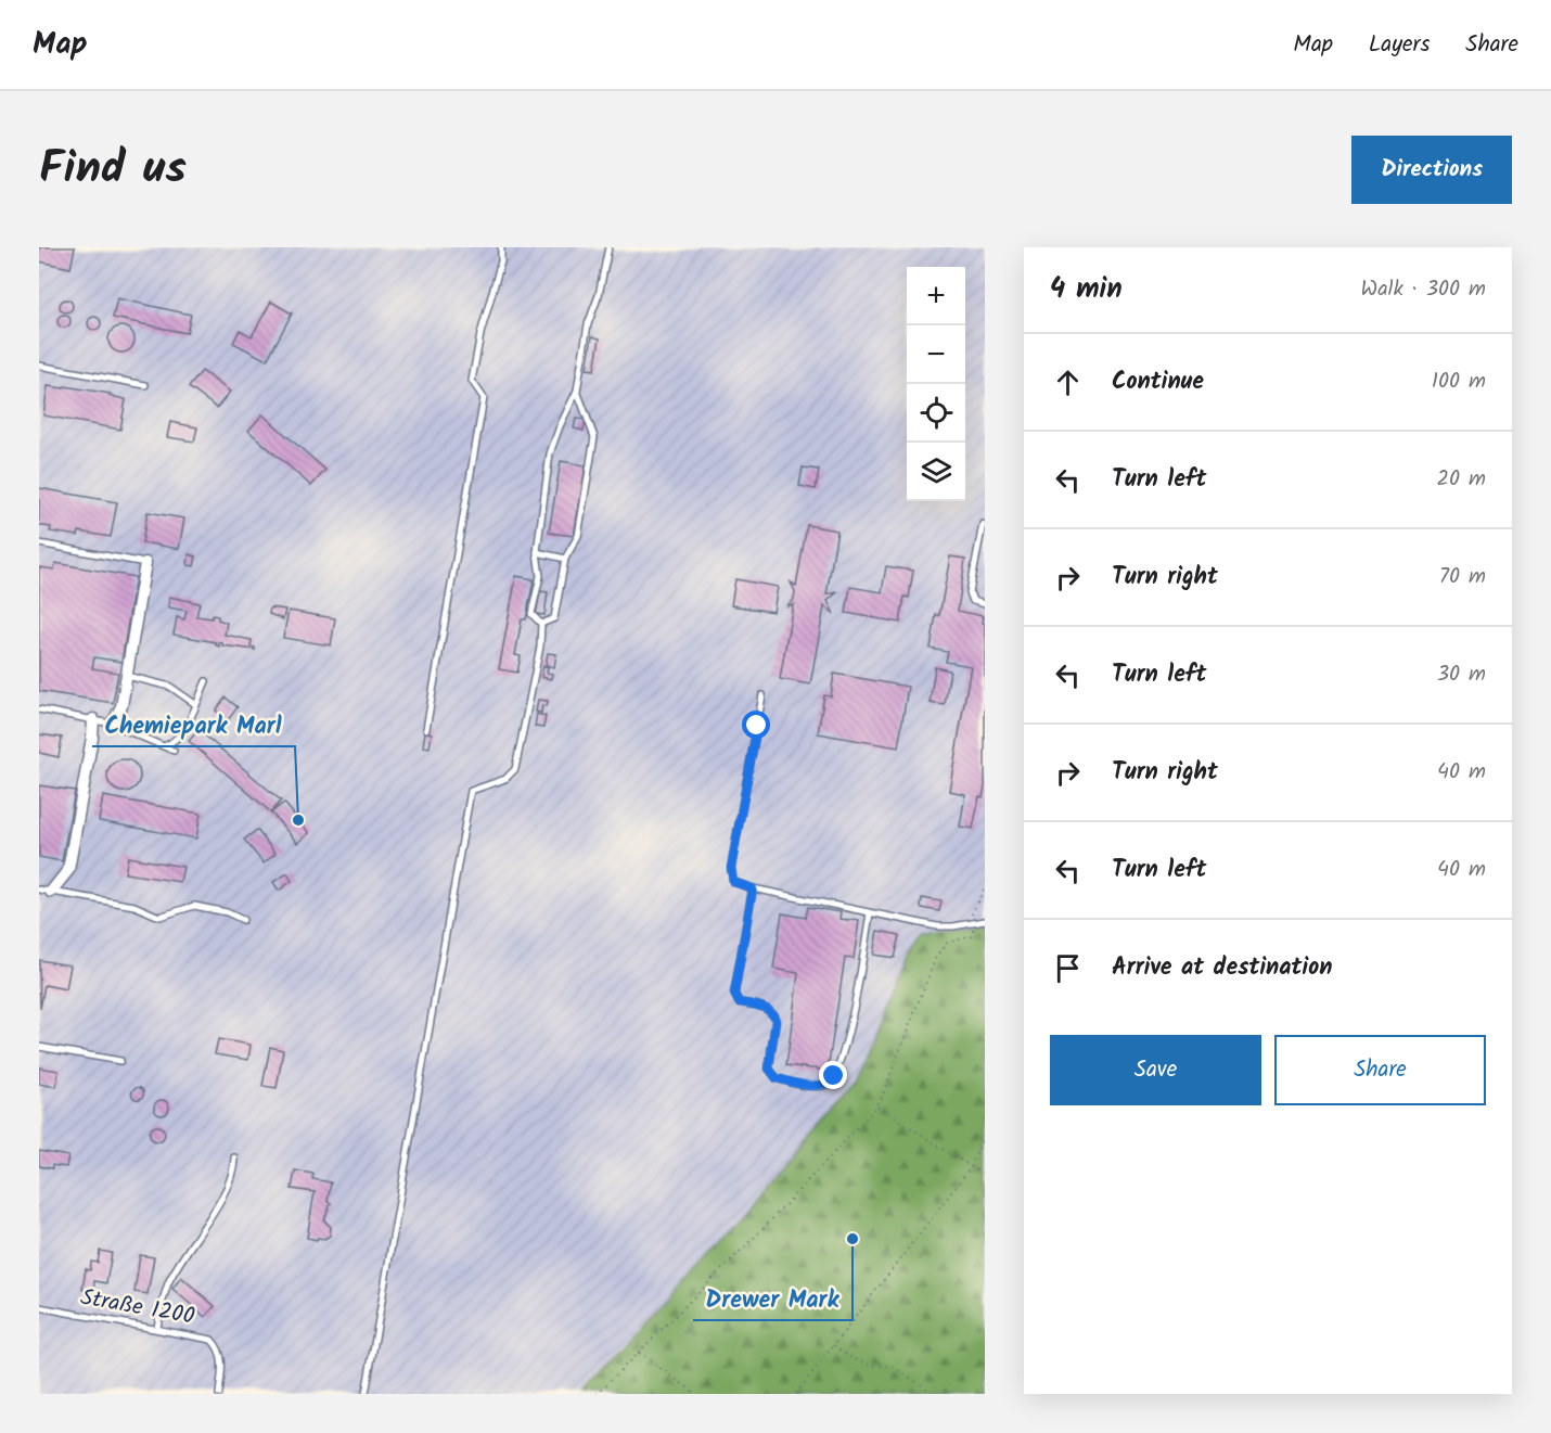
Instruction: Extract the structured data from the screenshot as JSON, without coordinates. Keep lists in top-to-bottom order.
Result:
{
  "streets": {
    "lane": ["Straße 1200"]
  },
  "places": ["Chemiepark Marl", "Drewer Mark"],
  "page": {
    "header": "Map",
    "nav": ["Map", "Layers", "Share"],
    "title": "Find us",
    "buttons": [
      "Directions",
      ["Save", "Share"]
    ],
    "heading": ["4 min", "Walk · 300 m"],
    "map_buttons": ["+", "−"],
    "list": [
      ["Continue", "100 m"],
      ["Turn left", "20 m"],
      ["Turn right", "70 m"],
      ["Turn left", "30 m"],
      ["Turn right", "40 m"],
      ["Turn left", "40 m"],
      "Arrive at destination"
    ]
  }
}
